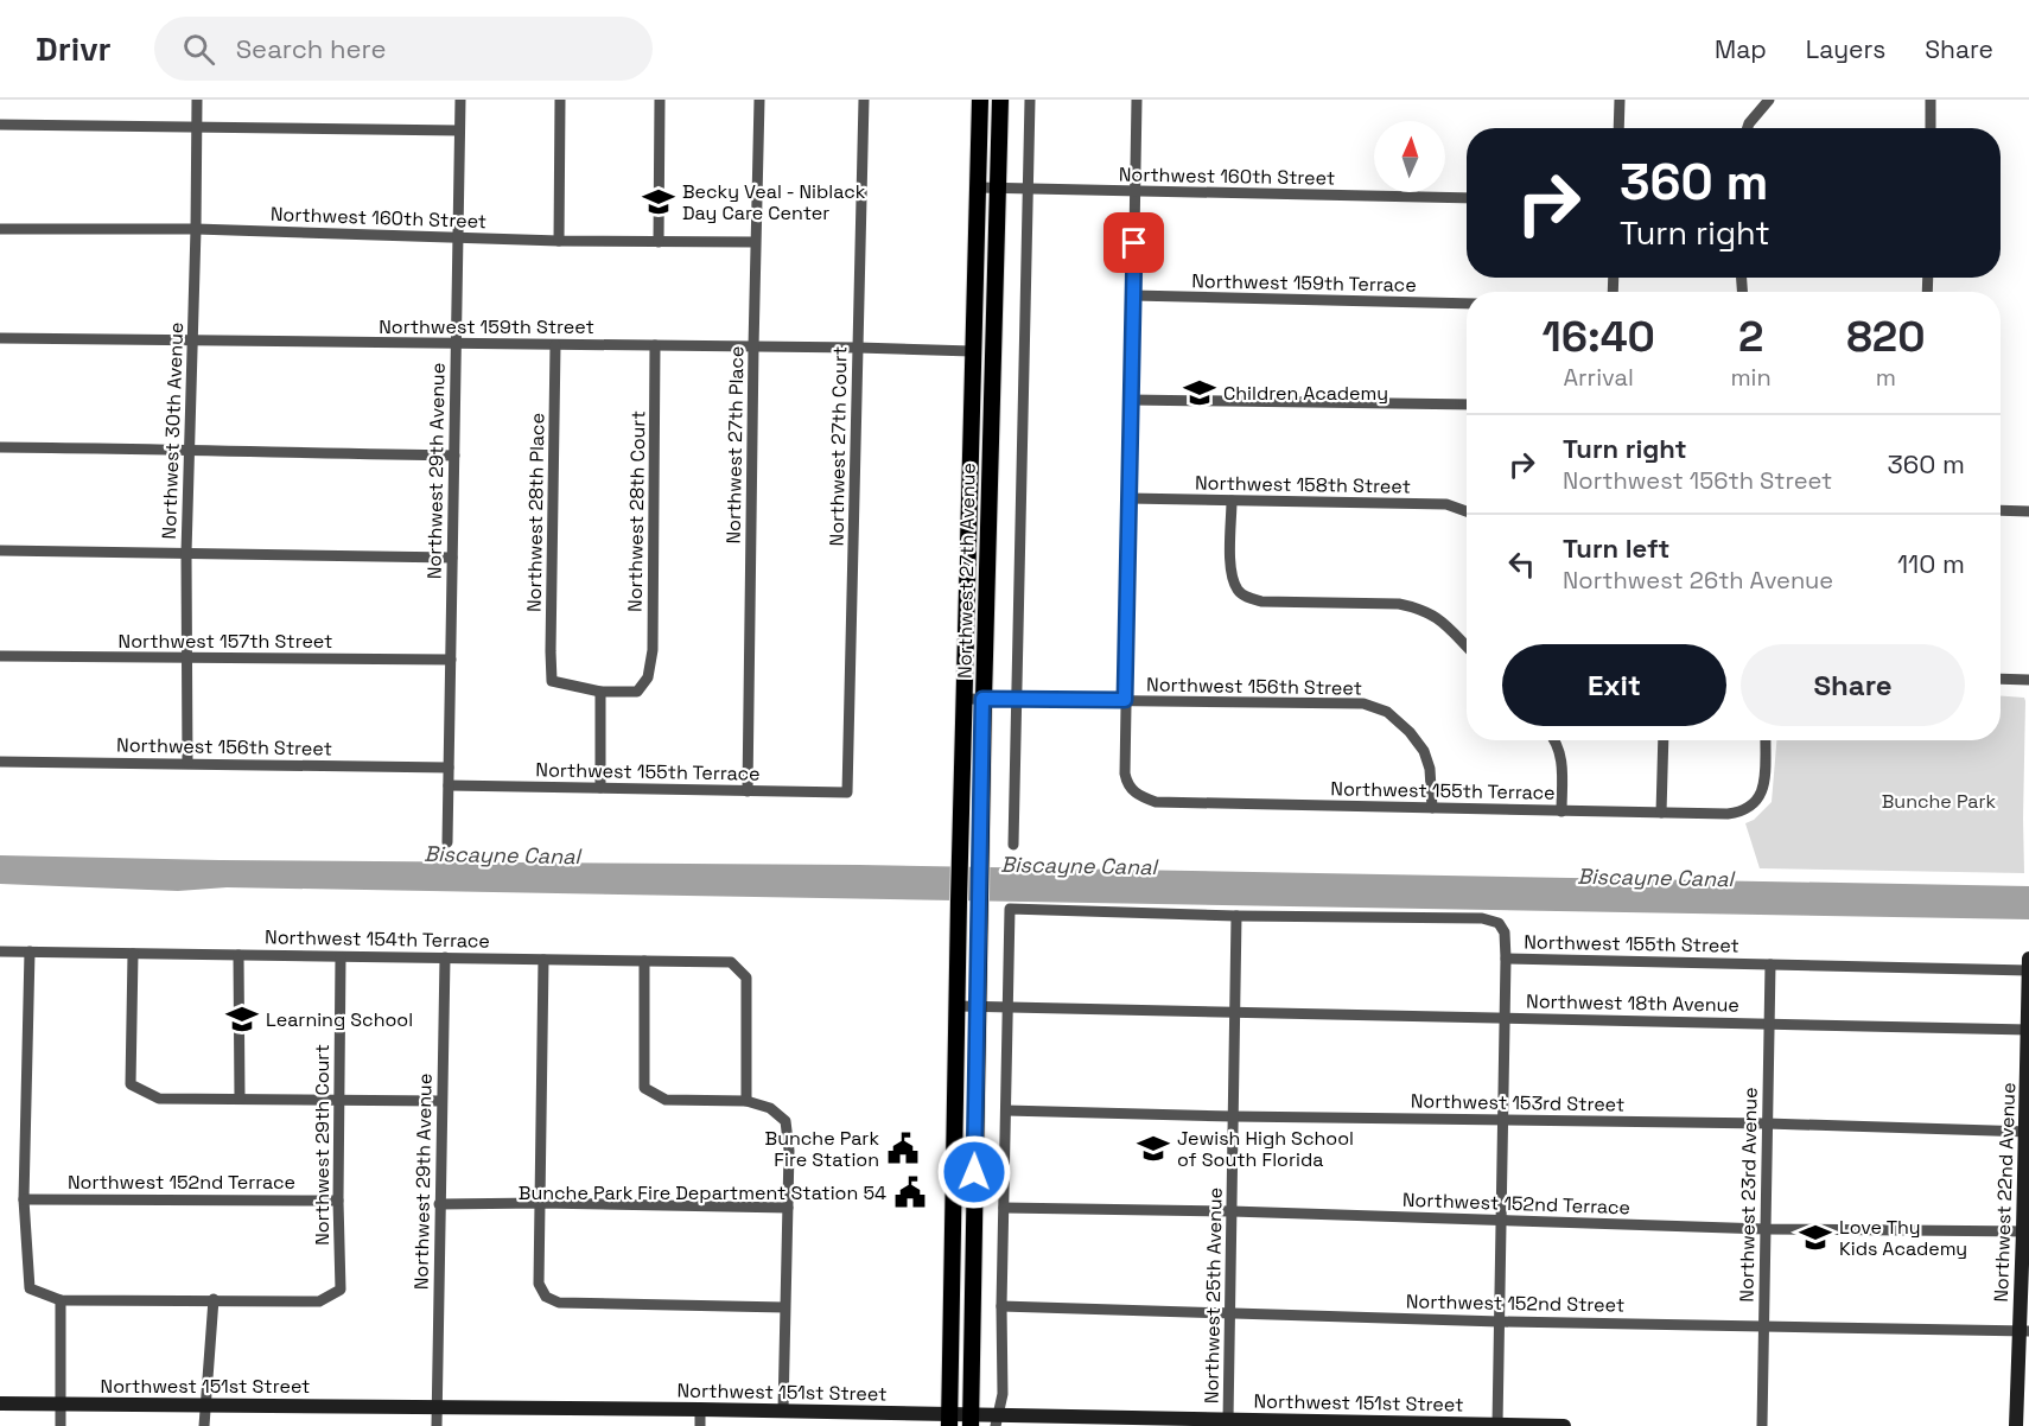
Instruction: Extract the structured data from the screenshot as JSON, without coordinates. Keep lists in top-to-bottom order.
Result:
{
  "streets": {
    "main road": ["Northwest 27th Avenue"],
    "street": [
      "Northwest 160th Street",
      "Northwest 159th Terrace",
      "Northwest 159th Street",
      "Northwest 30th Avenue",
      "Northwest 27th Place",
      "Northwest 27th Court",
      "Northwest 29th Avenue",
      "Northwest 158th Street",
      "Northwest 28th Court",
      "Northwest 28th Place",
      "Northwest 157th Street",
      "Northwest 156th Street",
      "Northwest 155th Terrace",
      "Northwest 154th Terrace",
      "Northwest 155th Street",
      "Northwest 18th Avenue",
      "Northwest 153rd Street",
      "Northwest 29th Court",
      "Northwest 152nd Terrace",
      "Northwest 22nd Avenue",
      "Northwest 23rd Avenue",
      "Northwest 25th Avenue",
      "Northwest 152nd Street",
      "Northwest 151st Street"
    ]
  },
  "crossings": [
    ["Northwest 160th Street", "Northwest 30th Avenue"],
    ["Northwest 160th Street", "Northwest 27th Place"],
    ["Northwest 160th Street", "Northwest 29th Avenue"],
    ["Northwest 160th Street", "Northwest 27th Avenue"],
    ["Northwest 159th Street", "Northwest 30th Avenue"],
    ["Northwest 159th Street", "Northwest 27th Place"],
    ["Northwest 159th Street", "Northwest 27th Court"],
    ["Northwest 159th Street", "Northwest 29th Avenue"],
    ["Northwest 159th Street", "Northwest 28th Court"],
    ["Northwest 159th Street", "Northwest 28th Place"],
    ["Northwest 159th Street", "Northwest 27th Avenue"],
    ["Northwest 30th Avenue", "Northwest 157th Street"],
    ["Northwest 30th Avenue", "Northwest 156th Street"],
    ["Northwest 27th Place", "Northwest 155th Terrace"],
    ["Northwest 27th Court", "Northwest 155th Terrace"],
    ["Northwest 29th Avenue", "Northwest 157th Street"],
    ["Northwest 29th Avenue", "Northwest 156th Street"],
    ["Northwest 29th Avenue", "Northwest 155th Terrace"],
    ["Northwest 29th Avenue", "Northwest 154th Terrace"],
    ["Northwest 29th Avenue", "Northwest 151st Street"],
    ["Northwest 28th Court", "Northwest 28th Place"],
    ["Northwest 27th Avenue", "Northwest 156th Street"],
    ["Northwest 27th Avenue", "Northwest 18th Avenue"],
    ["Northwest 27th Avenue", "Northwest 151st Street"],
    ["Northwest 156th Street", "Northwest 155th Terrace"],
    ["Northwest 154th Terrace", "Northwest 29th Court"],
    ["Northwest 155th Street", "Northwest 18th Avenue"],
    ["Northwest 155th Street", "Northwest 22nd Avenue"],
    ["Northwest 155th Street", "Northwest 23rd Avenue"],
    ["Northwest 155th Street", "Northwest 25th Avenue"],
    ["Northwest 18th Avenue", "Northwest 22nd Avenue"],
    ["Northwest 18th Avenue", "Northwest 23rd Avenue"],
    ["Northwest 18th Avenue", "Northwest 25th Avenue"],
    ["Northwest 153rd Street", "Northwest 22nd Avenue"],
    ["Northwest 153rd Street", "Northwest 23rd Avenue"],
    ["Northwest 153rd Street", "Northwest 25th Avenue"],
    ["Northwest 29th Court", "Northwest 152nd Terrace"],
    ["Northwest 152nd Terrace", "Northwest 22nd Avenue"],
    ["Northwest 152nd Terrace", "Northwest 23rd Avenue"],
    ["Northwest 152nd Terrace", "Northwest 25th Avenue"],
    ["Northwest 22nd Avenue", "Northwest 152nd Street"],
    ["Northwest 23rd Avenue", "Northwest 152nd Street"],
    ["Northwest 25th Avenue", "Northwest 152nd Street"],
    ["Northwest 25th Avenue", "Northwest 151st Street"]
  ],
  "water": ["Biscayne Canal"],
  "parks": ["Bunche Park"],
  "places": {
    "school or university": [
      "Becky Veal - Niblack Day Care Center",
      "Children Academy",
      "Learning School",
      "Jewish High School of South Florida",
      "Love Thy Kids Academy"
    ],
    "public building": ["Bunche Park Fire Station", "Bunche Park Fire Department Station 54"]
  },
  "north": "top",
  "page": {
    "header": "Drivr",
    "search": "Search here",
    "nav": ["Map", "Layers", "Share"],
    "turn": ["360 m", "Turn right"],
    "eta": [
      "16:40",
      "Arrival",
      "2",
      "min",
      "820",
      "m"
    ],
    "list": [
      {
        "name": "Turn right",
        "note": "Northwest 156th Street",
        "value": "360 m"
      },
      {
        "name": "Turn left",
        "note": "Northwest 26th Avenue",
        "value": "110 m"
      }
    ],
    "buttons": ["Exit", "Share"]
  }
}
